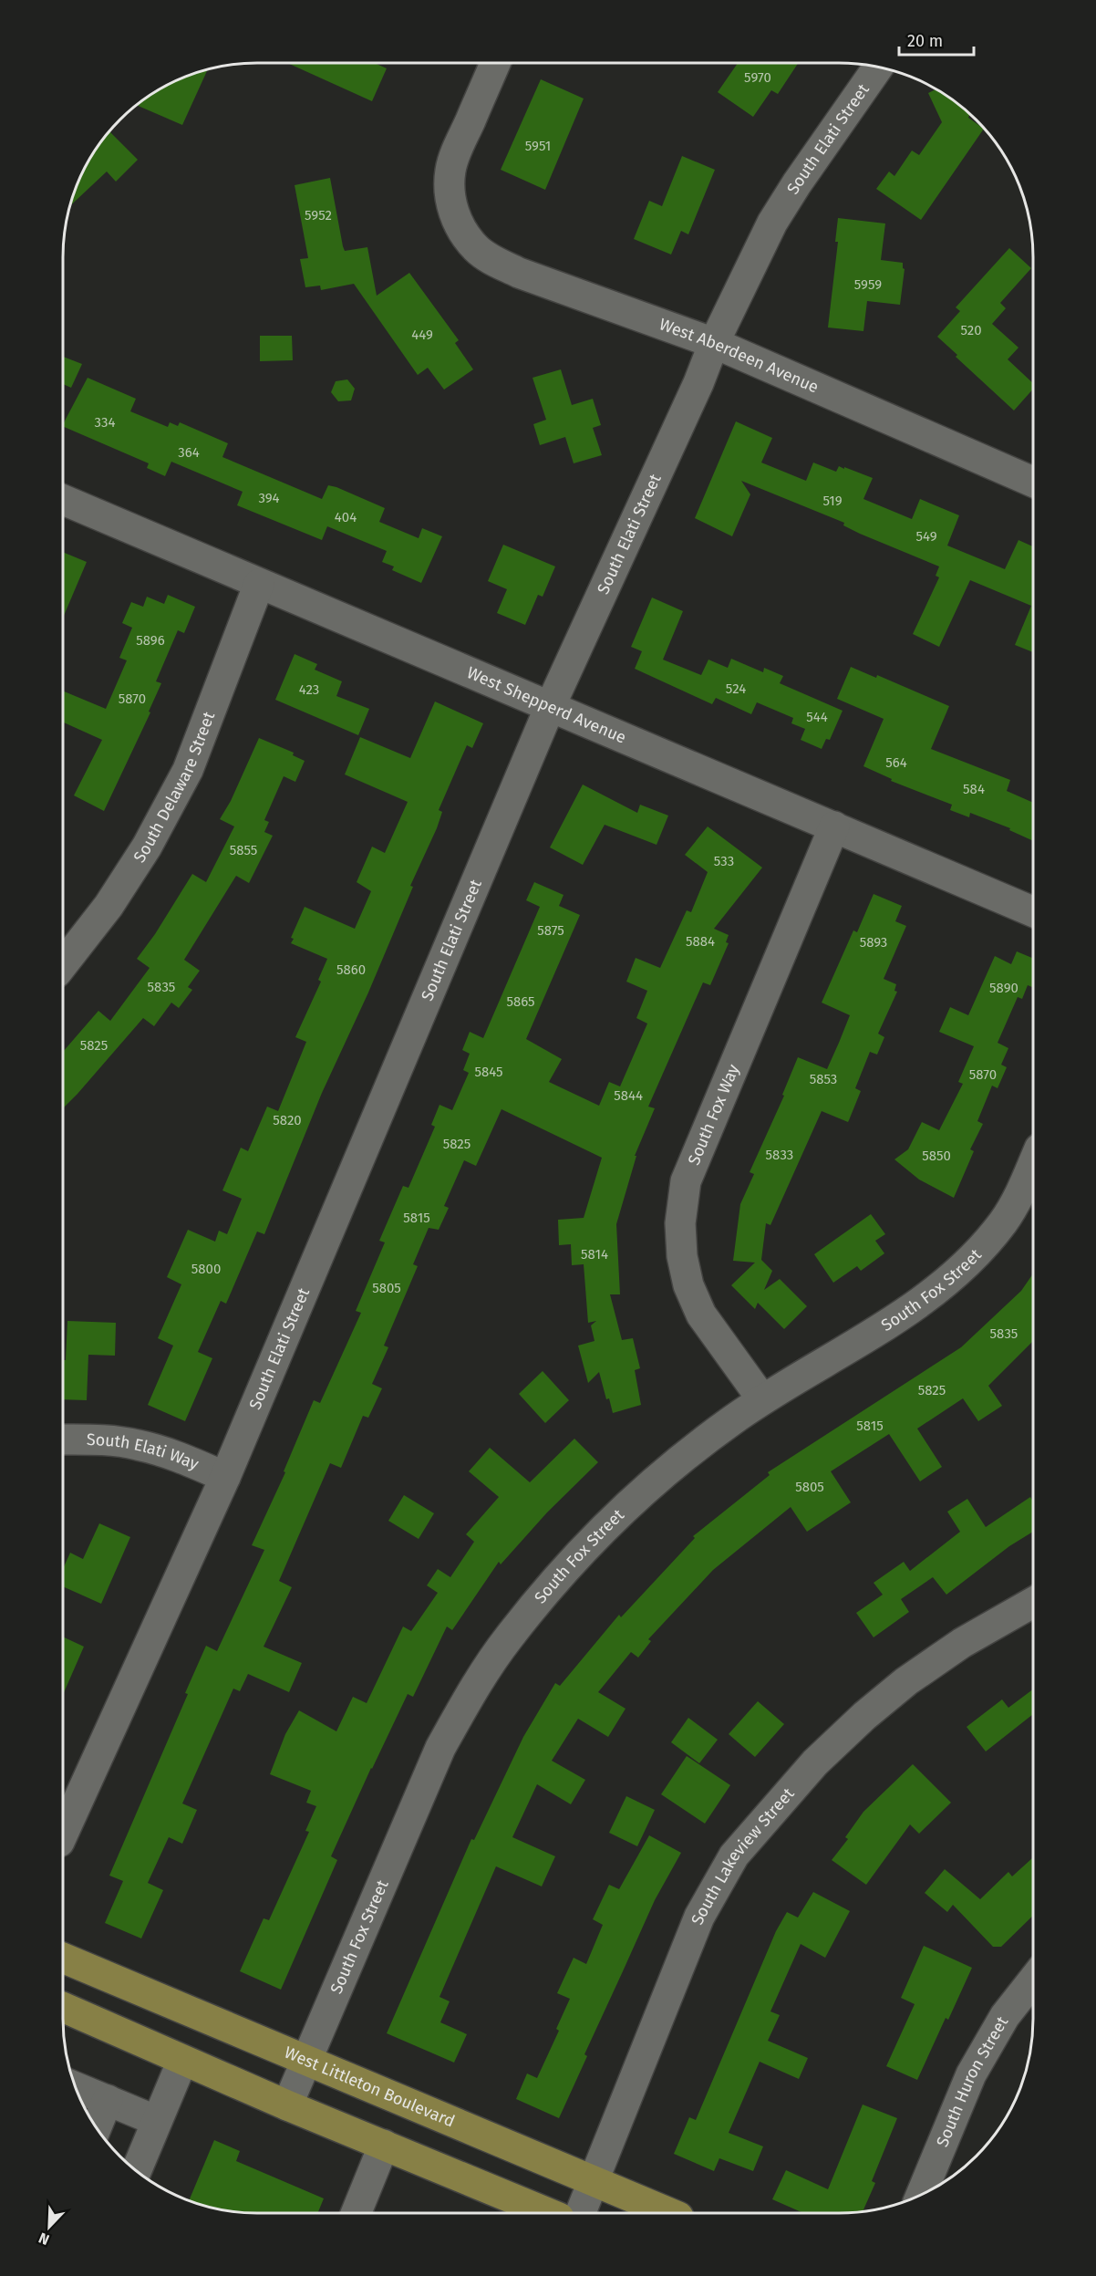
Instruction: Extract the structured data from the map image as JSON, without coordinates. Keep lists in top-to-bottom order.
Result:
{
  "streets": {
    "main road": ["West Littleton Boulevard"],
    "street": [
      "South Elati Street",
      "West Aberdeen Avenue",
      "West Shepperd Avenue",
      "South Delaware Street",
      "South Fox Way",
      "South Fox Street",
      "South Elati Way",
      "South Lakeview Street",
      "South Huron Street"
    ]
  },
  "crossings": [
    ["South Elati Street", "West Aberdeen Avenue"],
    ["South Elati Street", "West Shepperd Avenue"],
    ["South Elati Street", "South Elati Way"],
    ["West Shepperd Avenue", "South Delaware Street"],
    ["West Shepperd Avenue", "South Fox Way"],
    ["South Fox Way", "South Fox Street"],
    ["South Fox Street", "West Littleton Boulevard"],
    ["South Lakeview Street", "West Littleton Boulevard"]
  ],
  "house_numbers": [
    "5970",
    "5951",
    "5952",
    "5959",
    "520",
    "449",
    "334",
    "364",
    "394",
    "519",
    "404",
    "549",
    "5896",
    "524",
    "423",
    "5870",
    "544",
    "564",
    "584",
    "5855",
    "533",
    "5875",
    "5884",
    "5893",
    "5860",
    "5835",
    "5890",
    "5865",
    "5825",
    "5845",
    "5870",
    "5853",
    "5844",
    "5820",
    "5825",
    "5833",
    "5850",
    "5815",
    "5814",
    "5800",
    "5805",
    "5835",
    "5825",
    "5815",
    "5805"
  ],
  "scale_bar": "20 m",
  "north": "bottom left"
}
